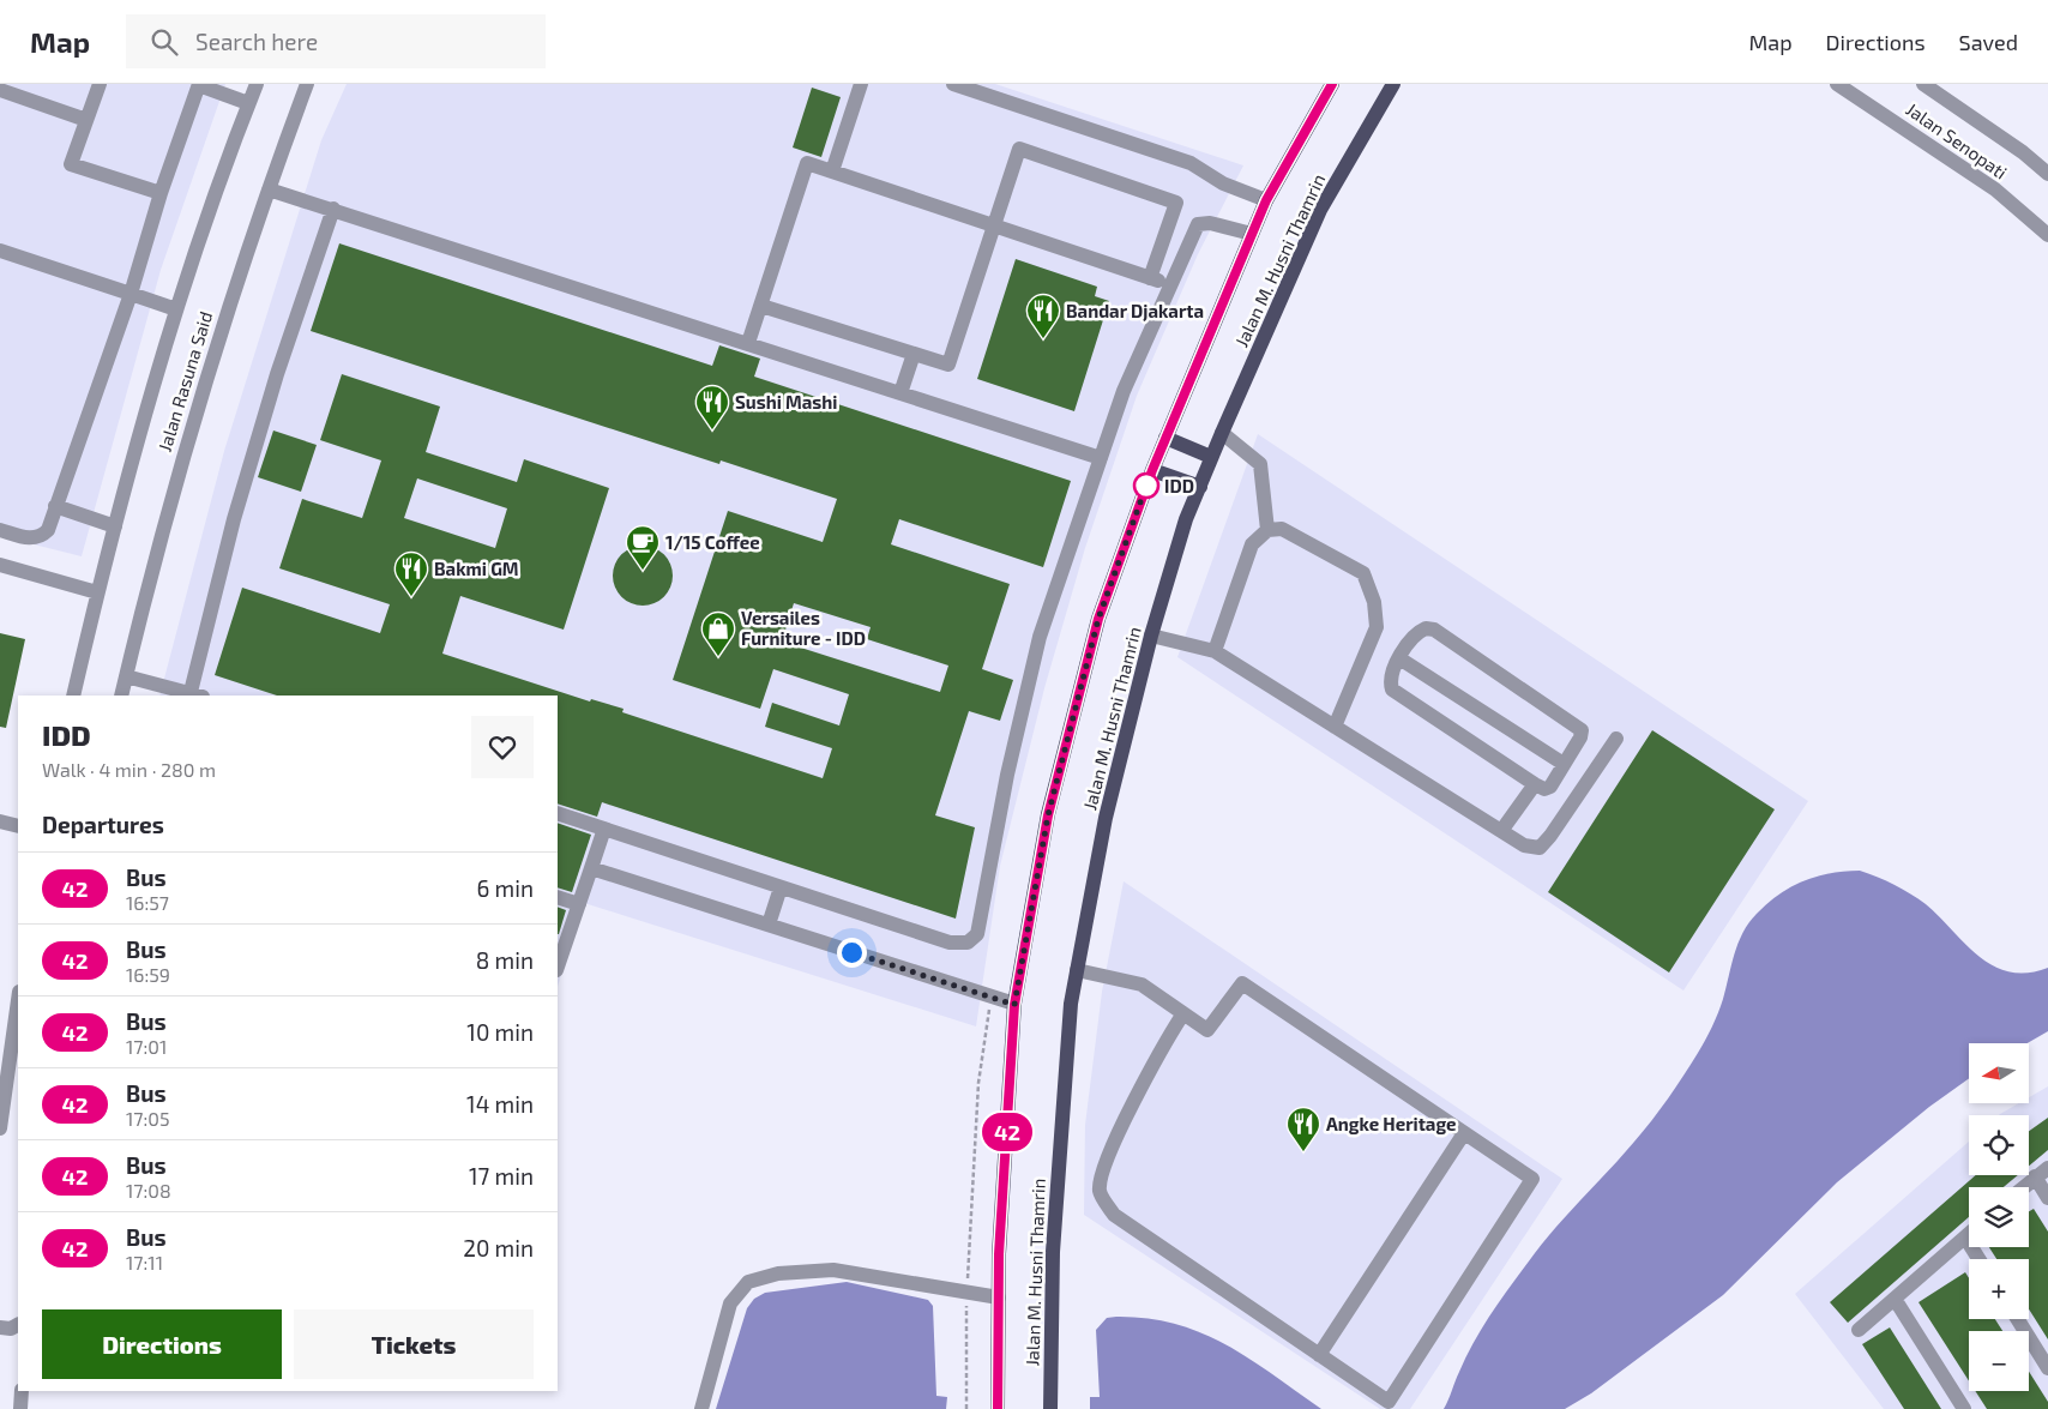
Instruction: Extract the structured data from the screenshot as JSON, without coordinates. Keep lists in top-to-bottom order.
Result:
{
  "streets": {
    "main road": ["Jalan M. Husni Thamrin"],
    "street": ["Jalan Senopati", "Jalan Rasuna Said"]
  },
  "places": {
    "restaurant": [
      "Bandar Djakarta",
      "Sushi Mashi",
      "Bakmi GM",
      "Angke Heritage"
    ],
    "other": ["IDD"],
    "cafe": ["1/15 Coffee"],
    "shop": ["Versailes Furniture - IDD"]
  },
  "lines": ["bus line 42"],
  "north": "left",
  "page": {
    "header": "Map",
    "search": "Search here",
    "nav": ["Map", "Directions", "Saved"],
    "on_map": "42",
    "heading": [
      ["IDD", "Walk · 4 min · 280 m"],
      "Departures"
    ],
    "list": [
      {
        "mark": "42",
        "name": "Bus",
        "note": "16:57",
        "value": "6 min"
      },
      {
        "mark": "42",
        "name": "Bus",
        "note": "16:59",
        "value": "8 min"
      },
      {
        "mark": "42",
        "name": "Bus",
        "note": "17:01",
        "value": "10 min"
      },
      {
        "mark": "42",
        "name": "Bus",
        "note": "17:05",
        "value": "14 min"
      },
      {
        "mark": "42",
        "name": "Bus",
        "note": "17:08",
        "value": "17 min"
      },
      {
        "mark": "42",
        "name": "Bus",
        "note": "17:11",
        "value": "20 min"
      }
    ],
    "map_buttons": ["+", "−"],
    "buttons": ["Directions", "Tickets"]
  }
}
